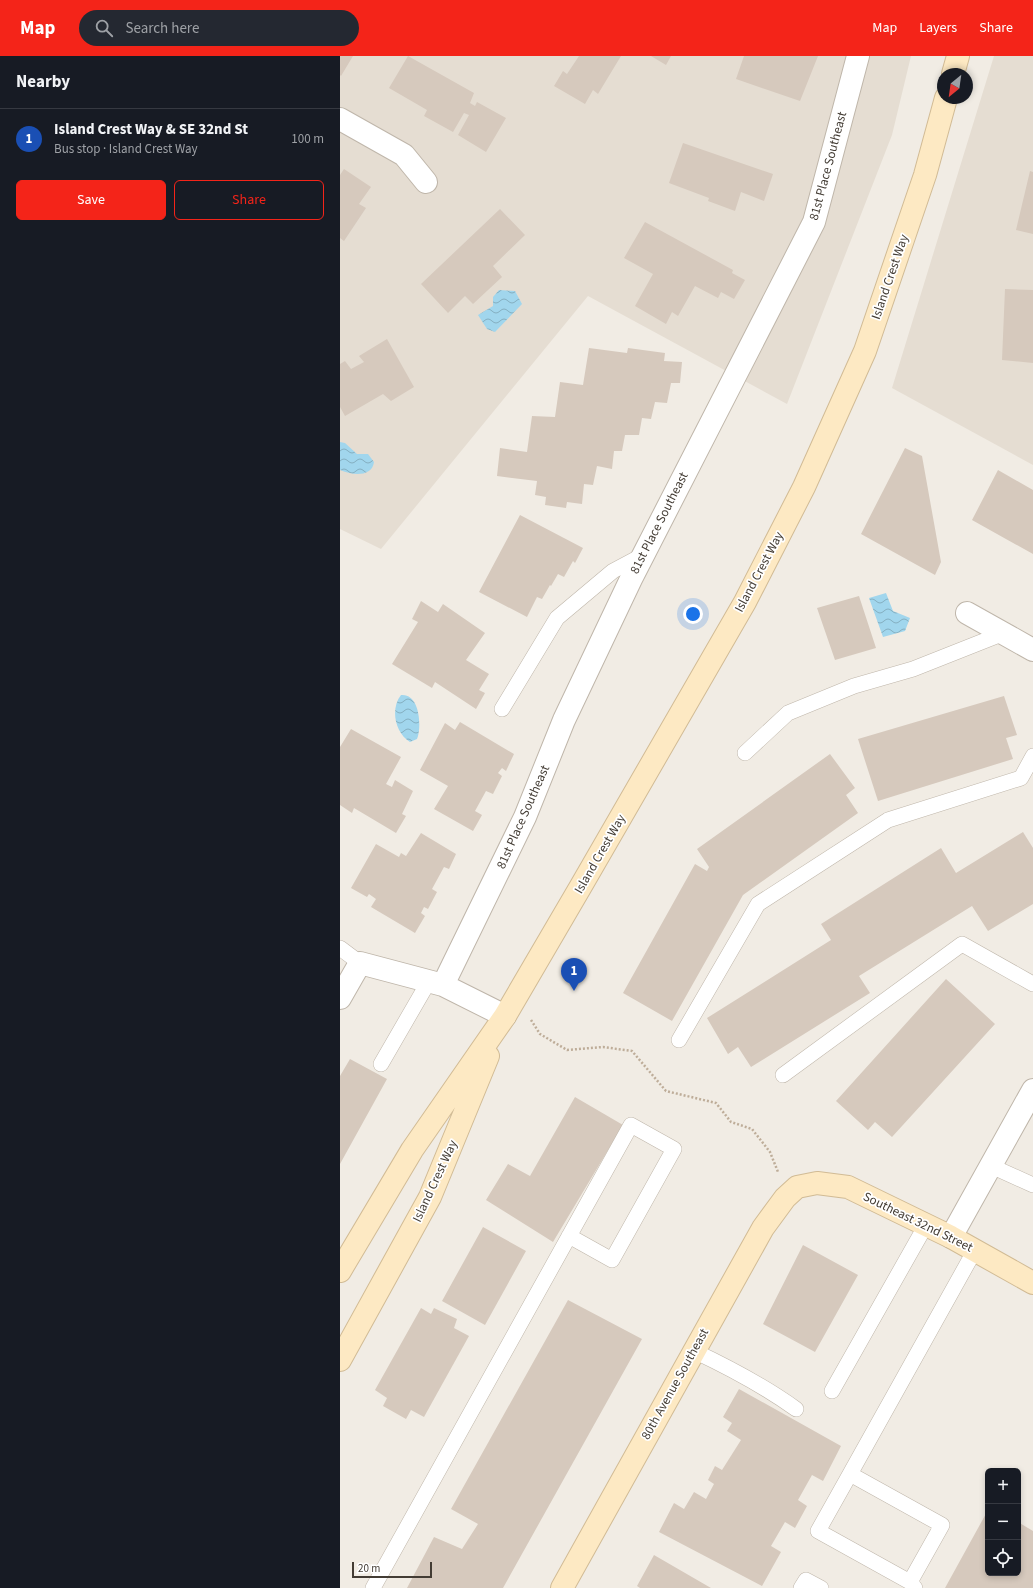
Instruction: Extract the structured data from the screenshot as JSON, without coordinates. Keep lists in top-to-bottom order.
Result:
{
  "streets": {
    "main road": ["Island Crest Way", "Southeast 32nd Street", "80th Avenue Southeast"],
    "street": ["81st Place Southeast"]
  },
  "crossings": [
    ["Southeast 32nd Street", "80th Avenue Southeast"]
  ],
  "scale_bar": "20 m",
  "north": "bottom left",
  "page": {
    "header": "Map",
    "search": "Search here",
    "nav": ["Map", "Layers", "Share"],
    "heading": "Nearby",
    "list": [
      {
        "mark": "1",
        "name": "Island Crest Way & SE 32nd St",
        "note": "Bus stop · Island Crest Way",
        "value": "100 m"
      }
    ],
    "buttons": ["Save", "Share"],
    "pins": "1",
    "map_buttons": ["+", "−"],
    "scale": "20 m"
  }
}
